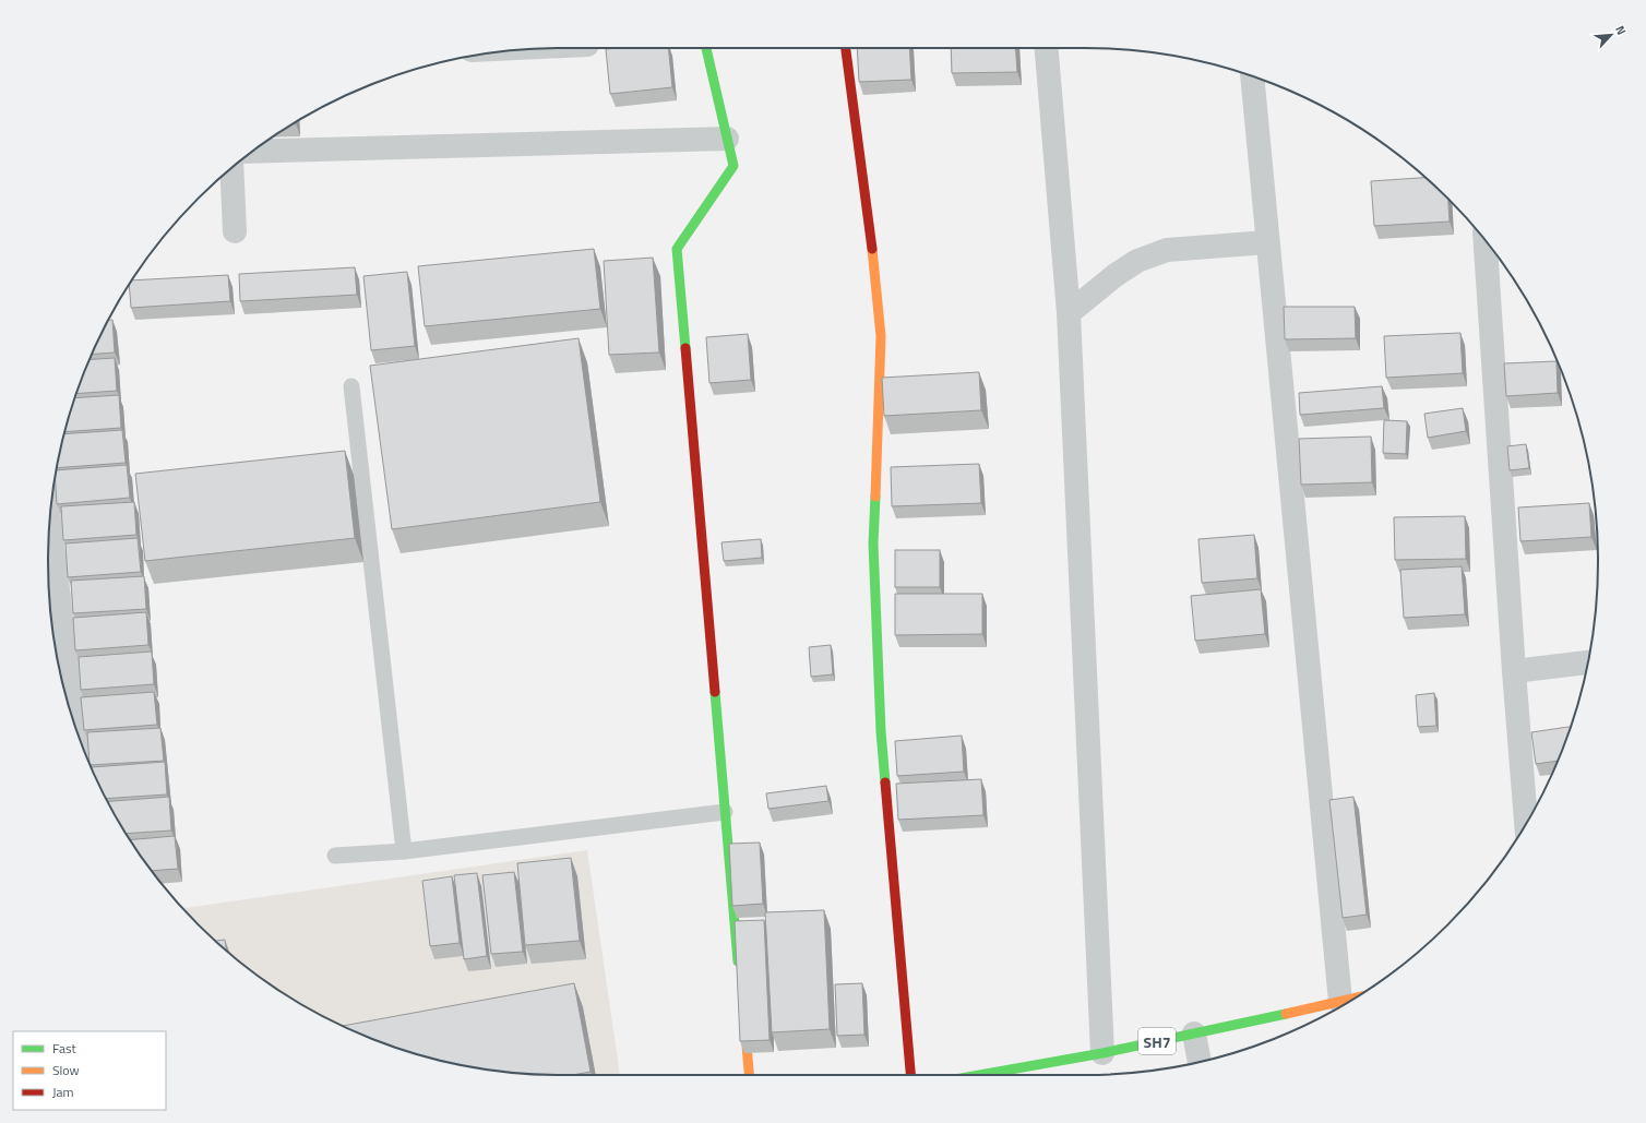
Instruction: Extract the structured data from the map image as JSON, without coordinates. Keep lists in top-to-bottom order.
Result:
{
  "streets": {
    "street": ["SH7"]
  },
  "legend": ["Fast", "Slow", "Jam"],
  "north": "top right"
}
